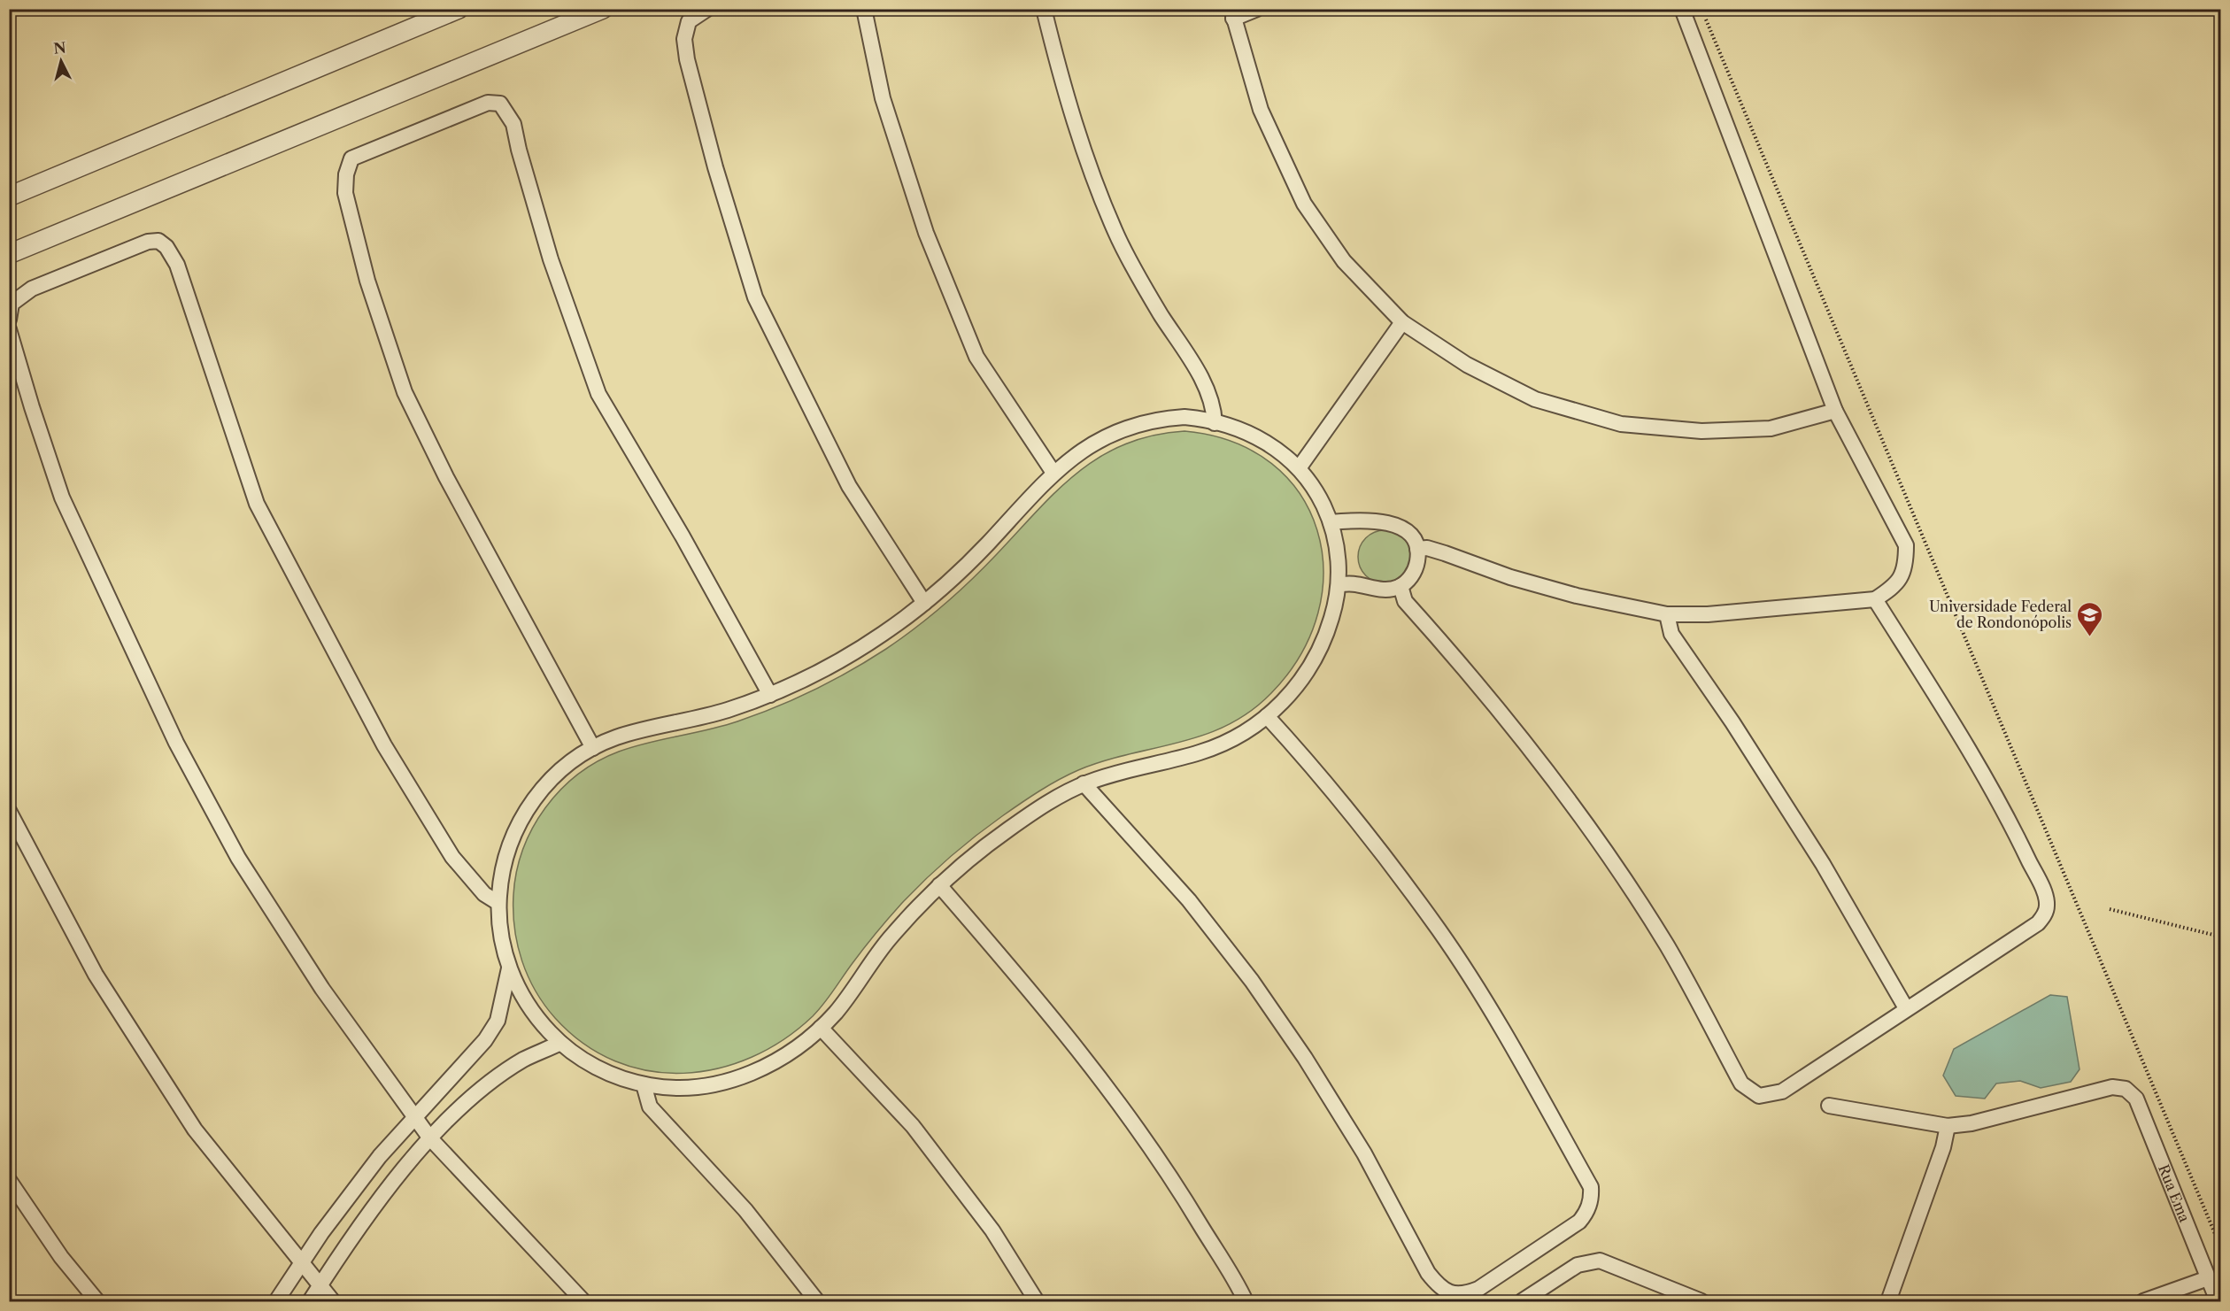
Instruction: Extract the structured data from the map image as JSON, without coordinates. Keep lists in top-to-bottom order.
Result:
{
  "streets": {
    "street": ["Rua Ema"]
  },
  "places": {
    "school or university": ["Universidade Federal de Rondonópolis"]
  },
  "north": "top"
}
